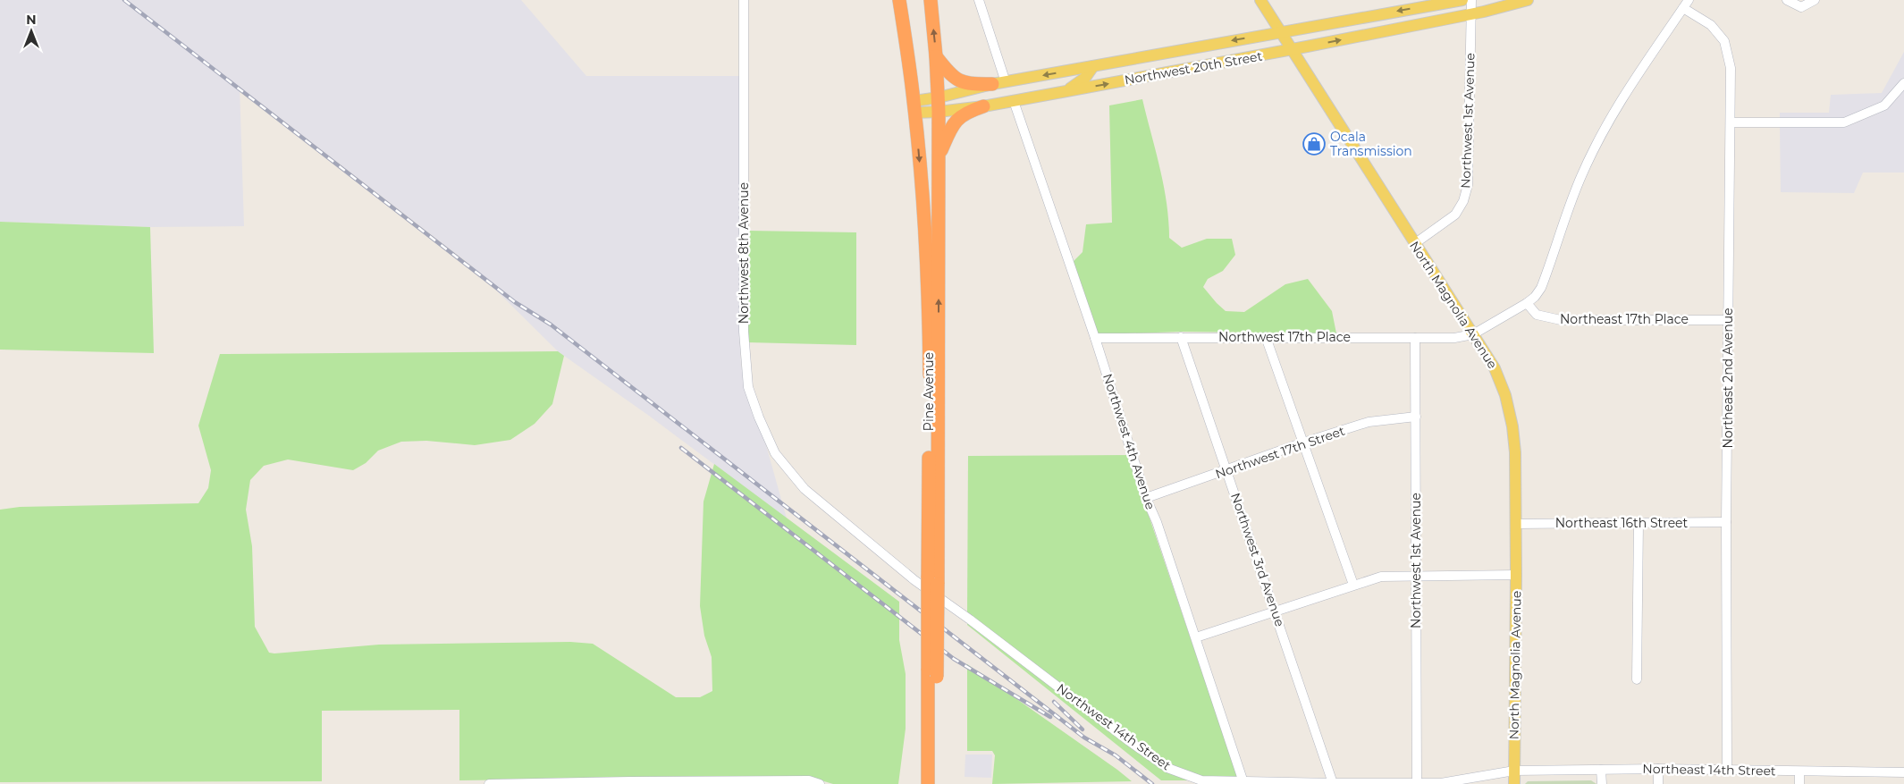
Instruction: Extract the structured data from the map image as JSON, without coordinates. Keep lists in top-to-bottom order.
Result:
{
  "streets": {
    "highway": ["Pine Avenue"],
    "main road": ["Northwest 20th Street", "North Magnolia Avenue"],
    "street": [
      "Northwest 1st Avenue",
      "Northwest 8th Avenue",
      "Northeast 17th Place",
      "Northwest 17th Place",
      "Northeast 2nd Avenue",
      "Northwest 4th Avenue",
      "Northwest 17th Street",
      "Northeast 16th Street",
      "Northwest 3rd Avenue",
      "Northwest 14th Street",
      "Northeast 14th Street"
    ]
  },
  "crossings": [
    ["Northwest 20th Street", "Northwest 1st Avenue"],
    ["Northwest 20th Street", "North Magnolia Avenue"],
    ["Northwest 20th Street", "Pine Avenue"],
    ["Northwest 20th Street", "Northwest 4th Avenue"],
    ["Northwest 1st Avenue", "North Magnolia Avenue"],
    ["Northwest 1st Avenue", "Northwest 17th Place"],
    ["Northwest 1st Avenue", "Northwest 17th Street"],
    ["Northwest 1st Avenue", "Northwest 14th Street"],
    ["Northwest 8th Avenue", "Northwest 14th Street"],
    ["North Magnolia Avenue", "Northwest 17th Place"],
    ["North Magnolia Avenue", "Northeast 16th Street"],
    ["North Magnolia Avenue", "Northwest 14th Street"],
    ["North Magnolia Avenue", "Northeast 14th Street"],
    ["Northeast 17th Place", "Northeast 2nd Avenue"],
    ["Northwest 17th Place", "Northwest 4th Avenue"],
    ["Northwest 17th Place", "Northwest 3rd Avenue"],
    ["Northeast 2nd Avenue", "Northeast 16th Street"],
    ["Northeast 2nd Avenue", "Northeast 14th Street"],
    ["Northwest 4th Avenue", "Northwest 17th Street"],
    ["Northwest 4th Avenue", "Northwest 14th Street"],
    ["Northwest 17th Street", "Northwest 3rd Avenue"],
    ["Northwest 3rd Avenue", "Northwest 14th Street"],
    ["Northwest 14th Street", "Northeast 14th Street"]
  ],
  "places": {
    "shop": ["Ocala Transmission"]
  },
  "north": "top"
}
